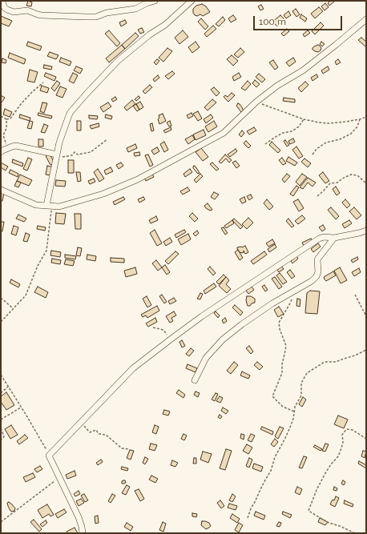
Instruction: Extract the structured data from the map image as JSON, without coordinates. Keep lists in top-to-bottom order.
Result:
{
  "scale_bar": "100 m"
}
